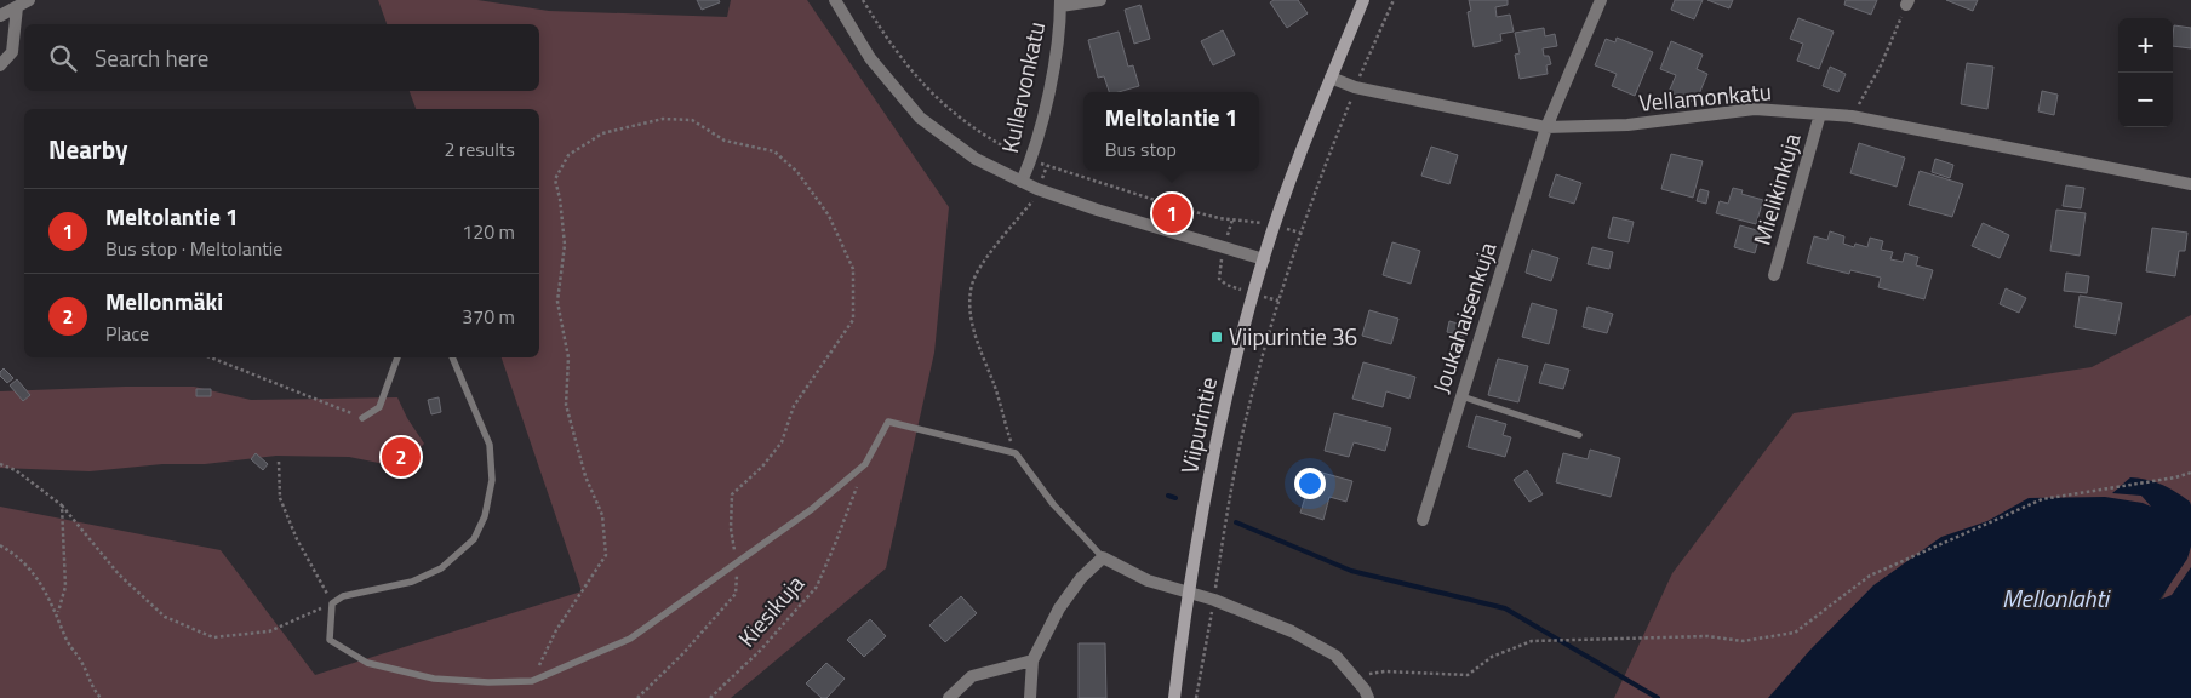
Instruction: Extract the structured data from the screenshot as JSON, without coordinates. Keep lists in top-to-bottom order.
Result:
{
  "streets": {
    "main road": ["Viipurintie"],
    "street": [
      "Kullervonkatu",
      "Vellamonkatu",
      "Mielikinkuja",
      "Joukahaisenkuja"
    ],
    "path": ["Kiesikuja"]
  },
  "crossings": [
    ["Vellamonkatu", "Mielikinkuja"],
    ["Vellamonkatu", "Joukahaisenkuja"],
    ["Vellamonkatu", "Viipurintie"]
  ],
  "water": ["Mellonlahti"],
  "places": {
    "transit": ["Viipurintie 36"]
  },
  "page": {
    "map_buttons": ["+", "−"],
    "search": "Search here",
    "popup": ["Meltolantie 1", "Bus stop"],
    "heading": ["Nearby", "2 results"],
    "list": [
      {
        "mark": "1",
        "name": "Meltolantie 1",
        "note": "Bus stop · Meltolantie",
        "value": "120 m"
      },
      {
        "mark": "2",
        "name": "Mellonmäki",
        "note": "Place",
        "value": "370 m"
      }
    ],
    "pins": ["1", "2"]
  }
}
